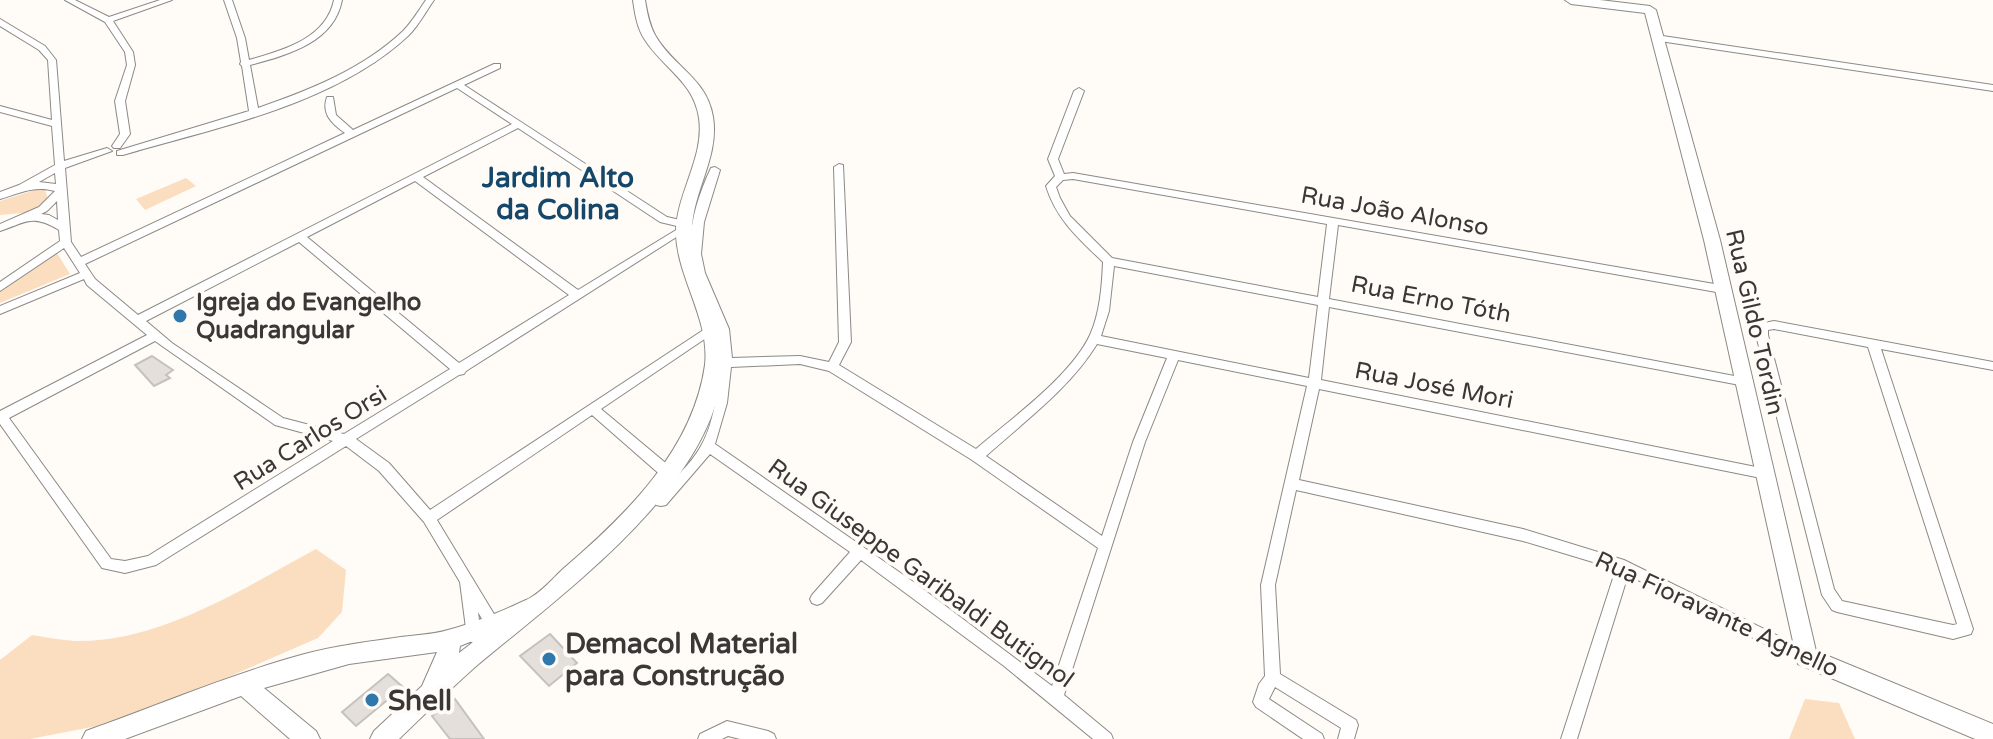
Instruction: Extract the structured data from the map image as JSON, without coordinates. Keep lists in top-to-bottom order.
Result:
{
  "streets": {
    "main road": ["Rua Gildo Tordin", "Rua Fioravante Agnello"],
    "street": [
      "Rua João Alonso",
      "Rua Erno Tóth",
      "Rua José Mori",
      "Rua Carlos Orsi",
      "Rua Giuseppe Garibaldi Butignol"
    ]
  },
  "crossings": [
    ["Rua João Alonso", "Rua Gildo Tordin"],
    ["Rua Erno Tóth", "Rua Gildo Tordin"],
    ["Rua Gildo Tordin", "Rua José Mori"],
    ["Rua Gildo Tordin", "Rua Fioravante Agnello"]
  ],
  "districts": ["Jardim Alto da Colina"],
  "places": ["Igreja do Evangelho Quadrangular", "Demacol Material para Construção", "Shell"]
}
